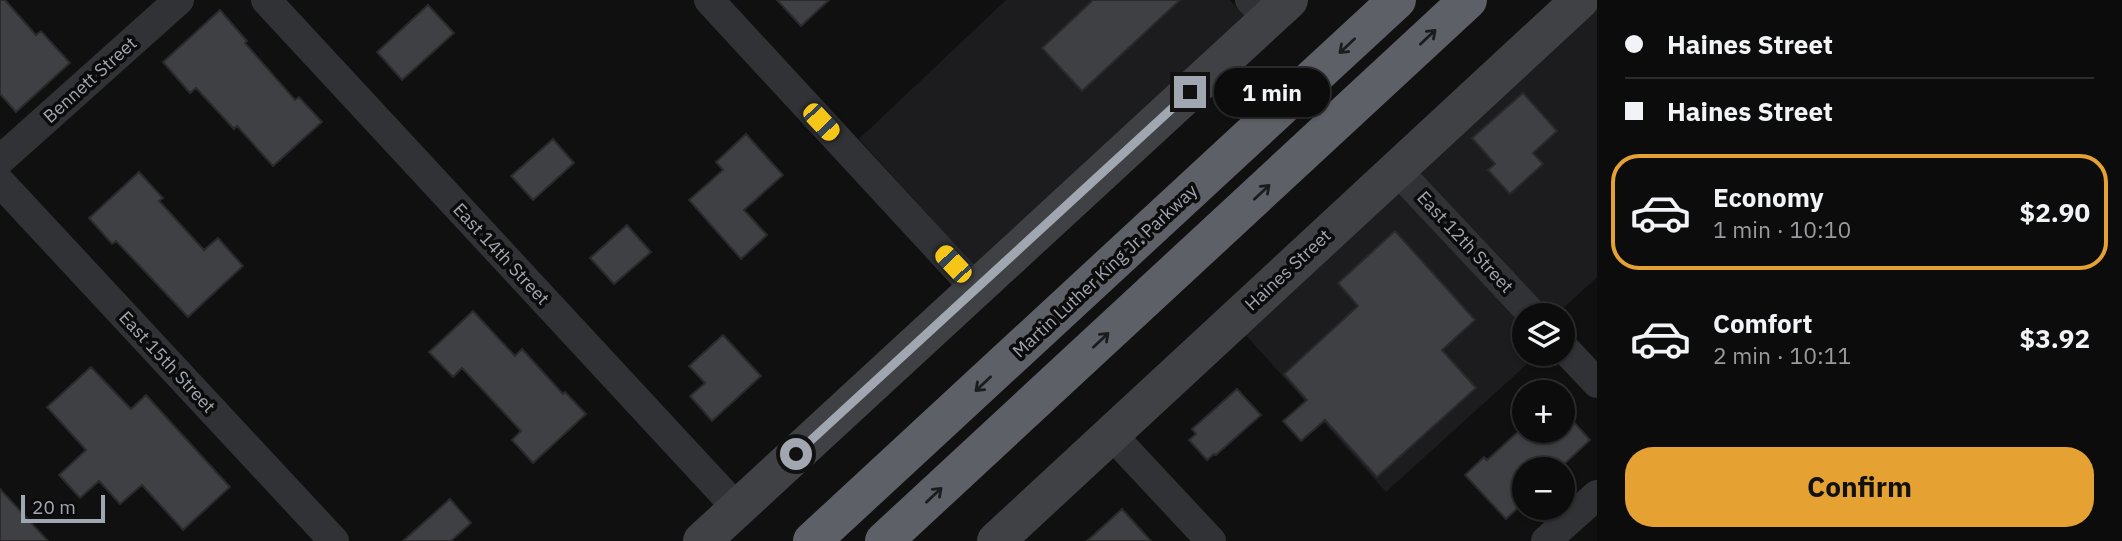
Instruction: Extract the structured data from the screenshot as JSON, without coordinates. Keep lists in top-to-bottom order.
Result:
{
  "streets": {
    "highway": ["Martin Luther King Jr. Parkway"],
    "street": [
      "Bennett Street",
      "East 12th Street",
      "East 14th Street",
      "Haines Street",
      "East 15th Street"
    ]
  },
  "crossings": [
    ["East 12th Street", "Haines Street"]
  ],
  "scale_bar": "20 m",
  "page": {
    "banner": ["Haines Street", "Haines Street"],
    "bubble": "1 min",
    "list": [
      {
        "name": "Economy",
        "note": "1 min · 10:10",
        "value": "$2.90"
      },
      {
        "name": "Comfort",
        "note": "2 min · 10:11",
        "value": "$3.92"
      }
    ],
    "map_buttons": ["+", "−"],
    "buttons": "Confirm",
    "scale": "20 m"
  }
}
